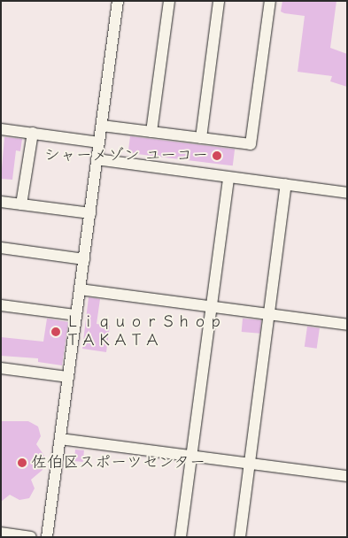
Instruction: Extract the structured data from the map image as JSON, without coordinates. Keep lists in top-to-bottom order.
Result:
{
  "places": ["シャーメゾン ユーコー", "ＬｉｑｕｏｒＳｈｏｐ ＴＡＫＡＴＡ", "佐伯区スポーツセンター"]
}
